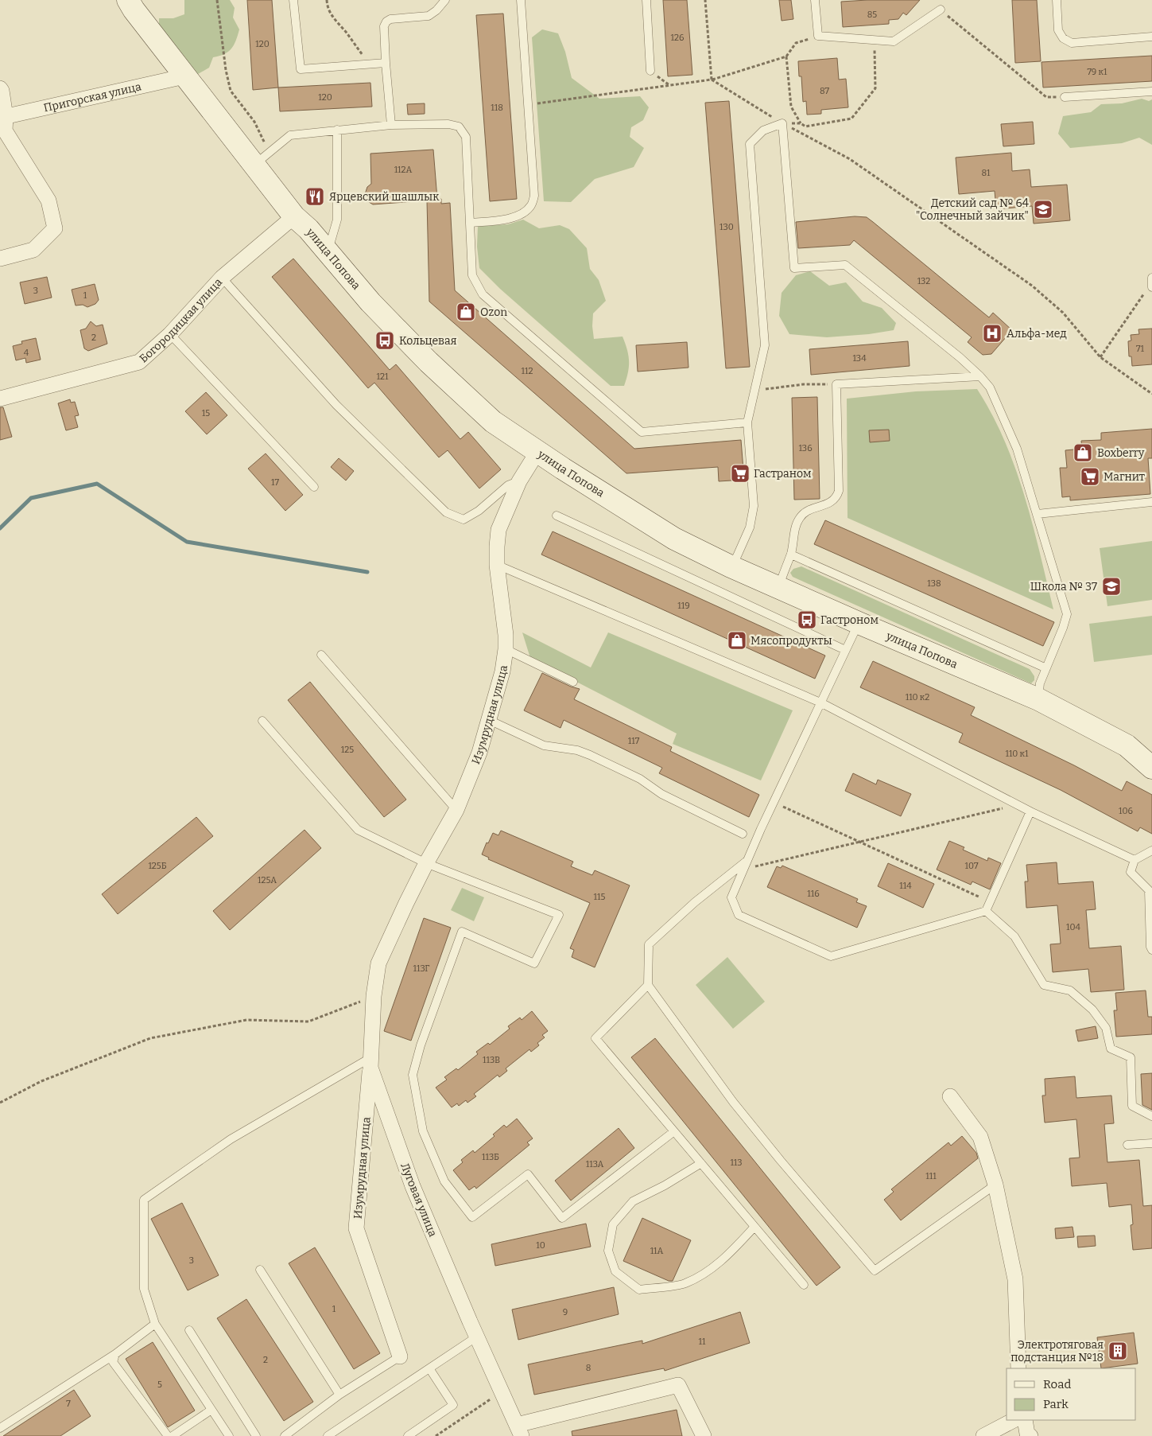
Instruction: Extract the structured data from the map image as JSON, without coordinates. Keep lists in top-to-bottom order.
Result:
{
  "streets": {
    "street": [
      "Пригорская улица",
      "улица Попова",
      "Богородицкая улица",
      "Изумрудная улица",
      "Луговая улица"
    ]
  },
  "crossings": [
    ["Пригорская улица", "улица Попова"],
    ["улица Попова", "Богородицкая улица"],
    ["улица Попова", "Изумрудная улица"],
    ["Изумрудная улица", "Луговая улица"]
  ],
  "places": {
    "restaurant": ["Ярцевский шашлык"],
    "school or university": ["Детский сад № 64 \"Солнечный зайчик\"", "Школа № 37"],
    "shop": ["Ozon", "Boxberry", "Мясопродукты"],
    "hospital": ["Альфа-мед"],
    "bus stop": ["Кольцевая", "Гастроном"],
    "supermarket": ["Гастраном", "Магнит"],
    "building": ["Электротяговая подстанция №18"]
  },
  "house_numbers": [
    "85",
    "126",
    "120",
    "79 к1",
    "87",
    "120",
    "118",
    "112А",
    "81",
    "130",
    "132",
    "3",
    "1",
    "2",
    "71",
    "4",
    "134",
    "112",
    "121",
    "15",
    "136",
    "17",
    "138",
    "119",
    "110 к2",
    "117",
    "125",
    "110 к1",
    "106",
    "125Б",
    "107",
    "125А",
    "114",
    "116",
    "115",
    "104",
    "113Г",
    "113В",
    "113Б",
    "113",
    "113А",
    "111",
    "10",
    "11А",
    "3",
    "1",
    "9",
    "11",
    "2",
    "8",
    "5",
    "7"
  ],
  "legend": ["Road", "Park"]
}
